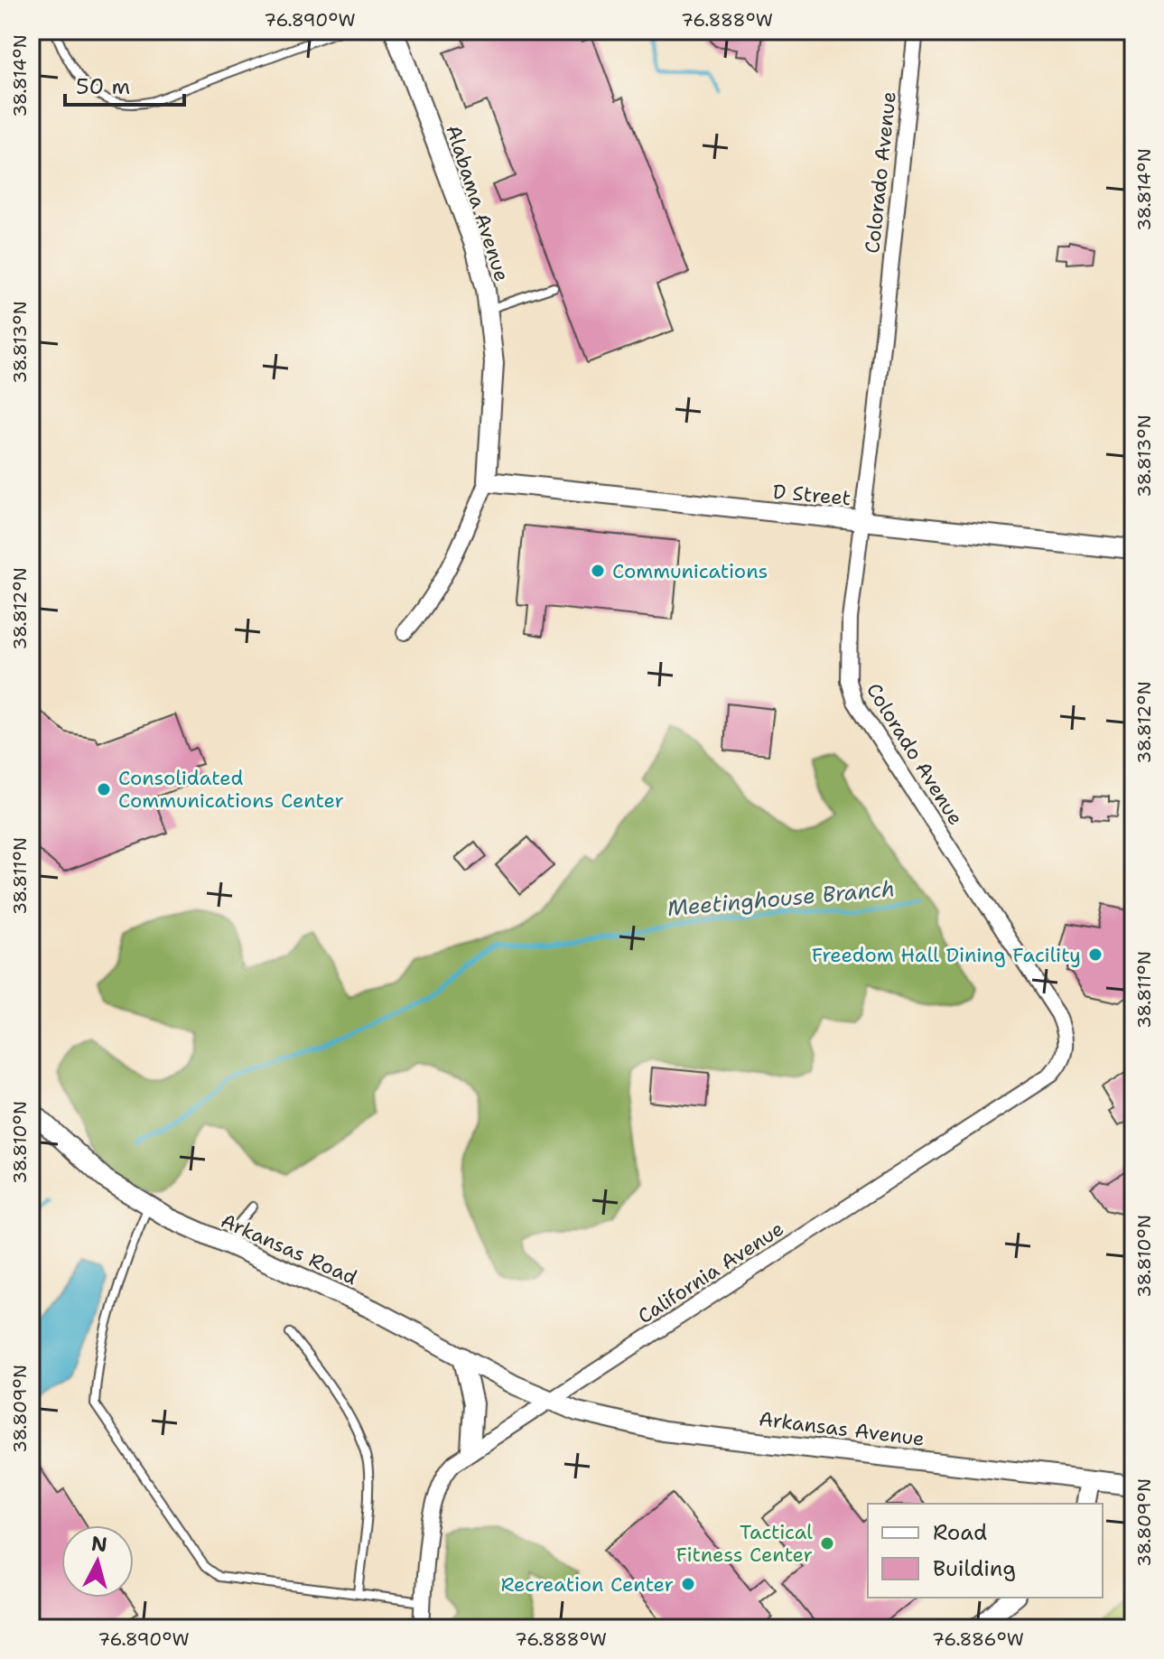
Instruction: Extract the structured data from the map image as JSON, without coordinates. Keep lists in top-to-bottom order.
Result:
{
  "streets": {
    "street": [
      "Colorado Avenue",
      "Alabama Avenue",
      "D Street",
      "Arkansas Road",
      "California Avenue",
      "Arkansas Avenue"
    ]
  },
  "crossings": [
    ["Colorado Avenue", "D Street"],
    ["Colorado Avenue", "California Avenue"],
    ["Alabama Avenue", "D Street"],
    ["Arkansas Road", "California Avenue"],
    ["Arkansas Road", "Arkansas Avenue"],
    ["California Avenue", "Arkansas Avenue"]
  ],
  "water": ["Meetinghouse Branch"],
  "places": [
    "Communications",
    "Consolidated Communications Center",
    "Freedom Hall Dining Facility",
    "Tactical Fitness Center",
    "Recreation Center"
  ],
  "legend": ["Road", "Building"],
  "scale_bar": "50 m",
  "north": "top",
  "coordinates": [
    "76.890°W",
    "76.888°W",
    "38.814°N",
    "38.813°N",
    "38.812°N",
    "38.811°N",
    "38.810°N",
    "38.809°N",
    "76.886°W"
  ]
}
